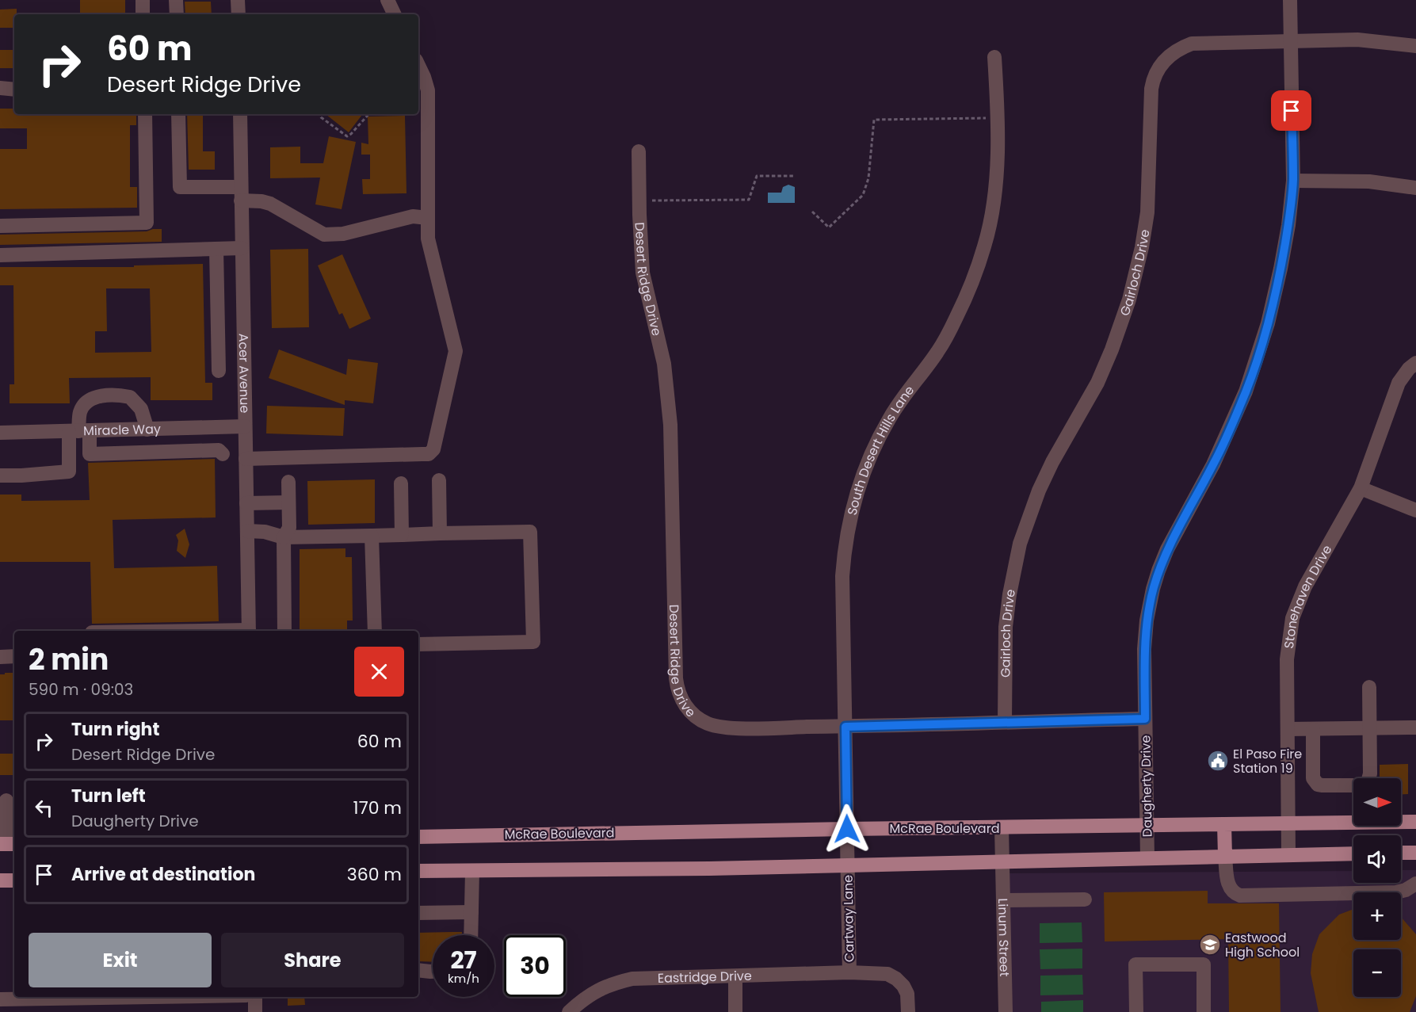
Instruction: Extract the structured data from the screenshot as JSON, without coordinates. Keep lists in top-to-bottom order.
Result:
{
  "streets": {
    "main road": ["McRae Boulevard"],
    "street": [
      "Gairloch Drive",
      "Desert Ridge Drive",
      "Acer Avenue",
      "Miracle Way",
      "South Desert Hills Lane",
      "Stonehaven Drive",
      "Daugherty Drive",
      "Cartway Lane",
      "Linum Street",
      "Eastridge Drive"
    ]
  },
  "crossings": [
    ["Gairloch Drive", "Desert Ridge Drive"],
    ["Gairloch Drive", "Daugherty Drive"],
    ["Desert Ridge Drive", "South Desert Hills Lane"],
    ["Desert Ridge Drive", "Daugherty Drive"],
    ["Acer Avenue", "Miracle Way"],
    ["South Desert Hills Lane", "McRae Boulevard"],
    ["South Desert Hills Lane", "Cartway Lane"],
    ["Stonehaven Drive", "McRae Boulevard"],
    ["Daugherty Drive", "McRae Boulevard"],
    ["McRae Boulevard", "Linum Street"],
    ["Cartway Lane", "Eastridge Drive"]
  ],
  "places": {
    "public building": ["El Paso Fire Station 19"],
    "school or university": ["Eastwood High School"]
  },
  "north": "right",
  "page": {
    "turn": ["60 m", "Desert Ridge Drive"],
    "heading": ["2 min", "590 m · 09:03"],
    "list": [
      {
        "name": "Turn right",
        "note": "Desert Ridge Drive",
        "value": "60 m"
      },
      {
        "name": "Turn left",
        "note": "Daugherty Drive",
        "value": "170 m"
      },
      {
        "name": "Arrive at destination",
        "value": "360 m"
      }
    ],
    "map_buttons": ["+", "−"],
    "buttons": ["Exit", "Share"],
    "speed": "27 km/h",
    "limit": "30"
  }
}
